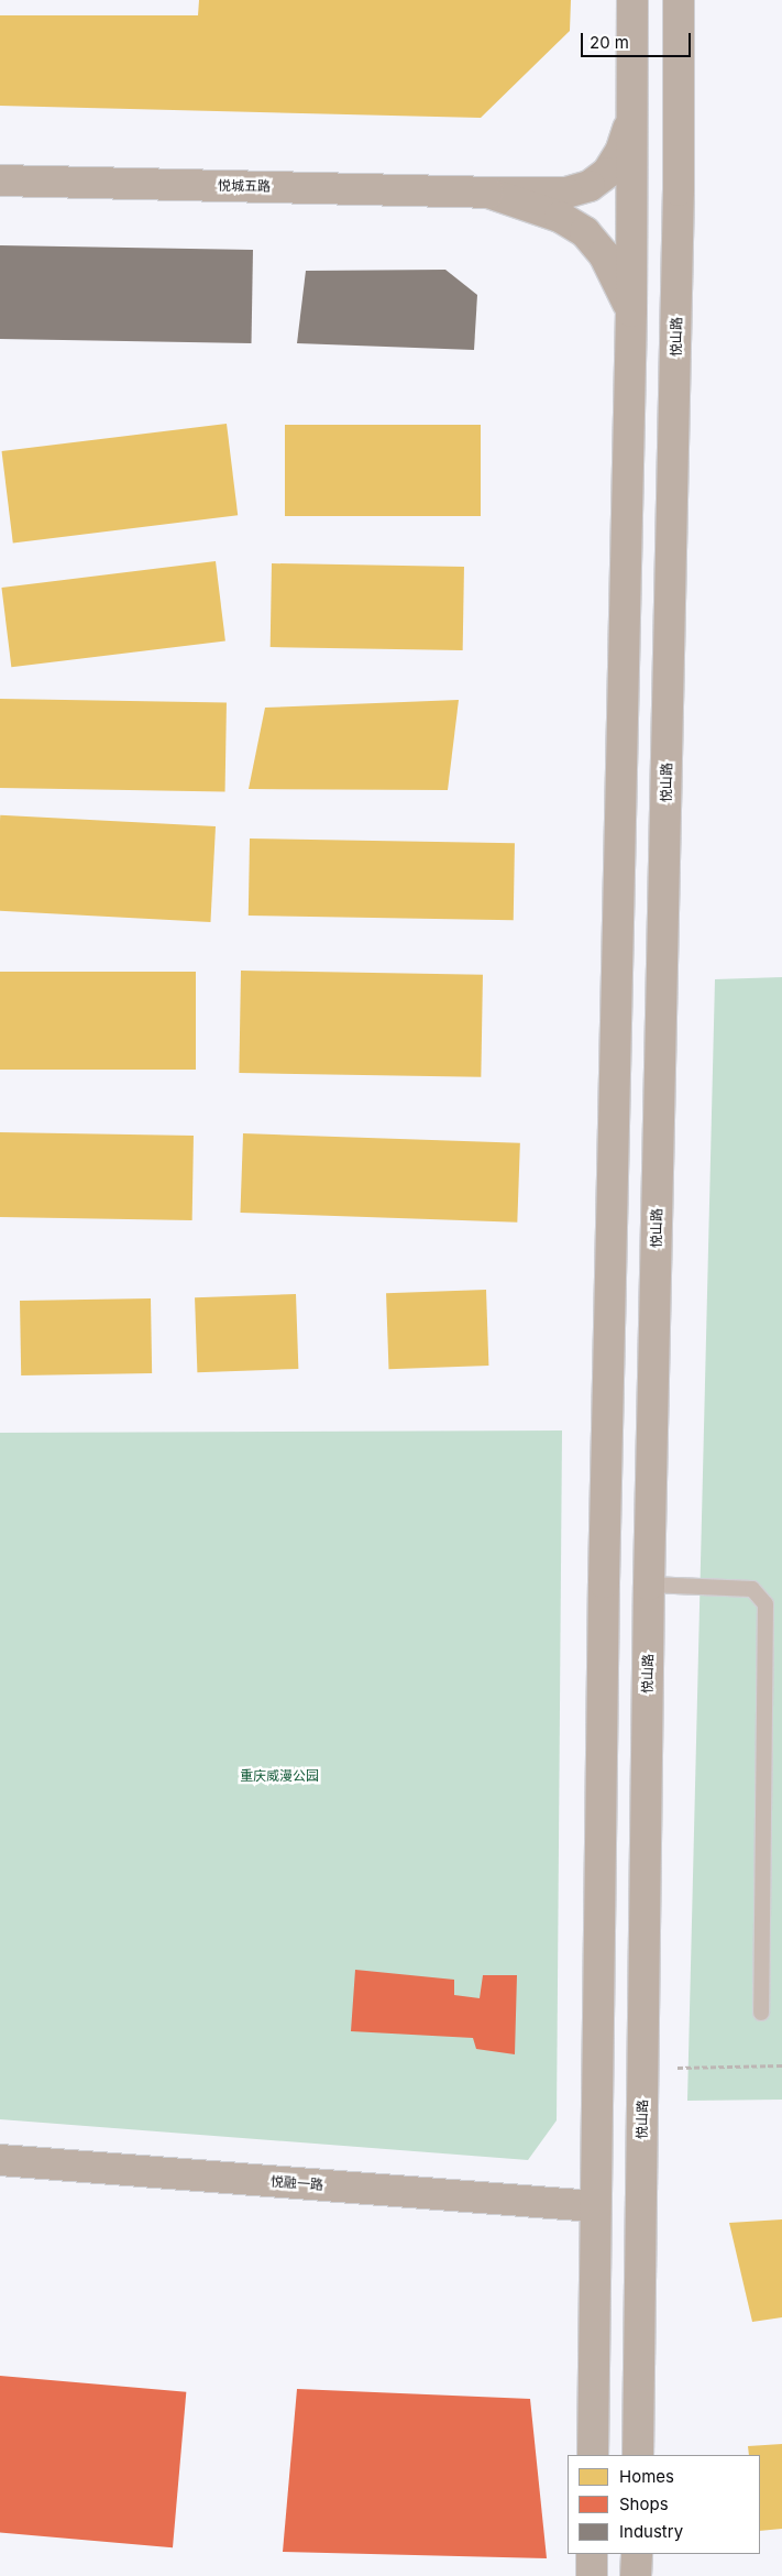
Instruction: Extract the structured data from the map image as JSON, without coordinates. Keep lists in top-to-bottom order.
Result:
{
  "streets": {
    "main road": ["悦城五路", "悦山路", "悦融一路"]
  },
  "parks": ["重庆威漫公园"],
  "legend": ["Homes", "Shops", "Industry"],
  "scale_bar": "20 m"
}
